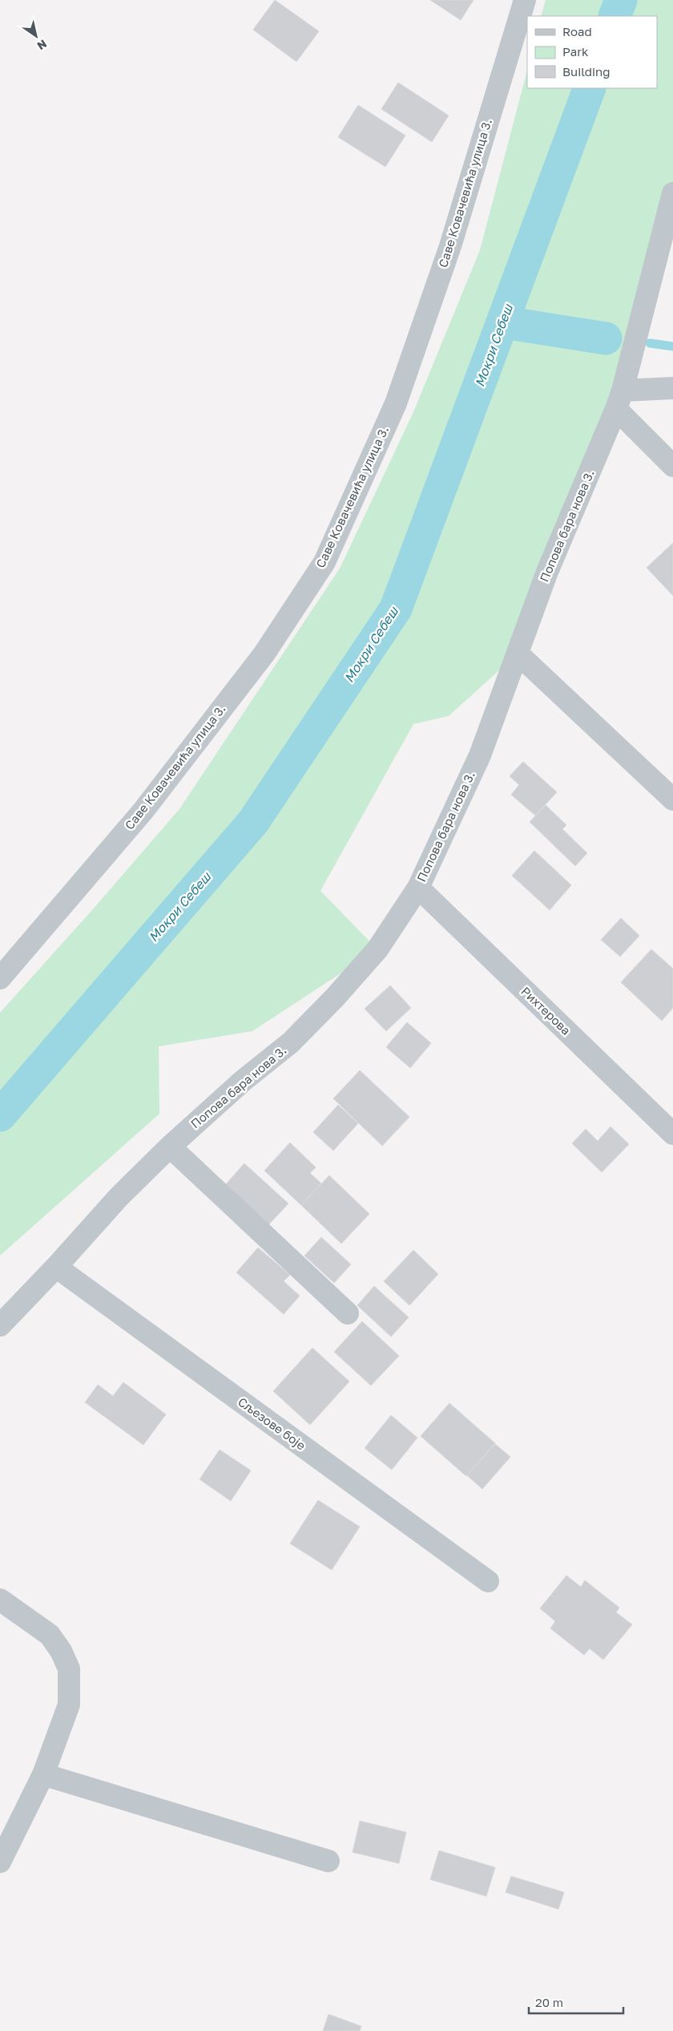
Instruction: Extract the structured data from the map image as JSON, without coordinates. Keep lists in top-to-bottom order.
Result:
{
  "streets": {
    "street": [
      "Саве Ковачевића улица 3.",
      "Попова бара нова 3.",
      "Рихтерова",
      "Сљезове боје"
    ]
  },
  "crossings": [
    ["Попова бара нова 3.", "Рихтерова"],
    ["Попова бара нова 3.", "Сљезове боје"]
  ],
  "water": ["Мокри Себеш"],
  "legend": ["Road", "Park", "Building"],
  "scale_bar": "20 m",
  "north": "bottom right"
}
